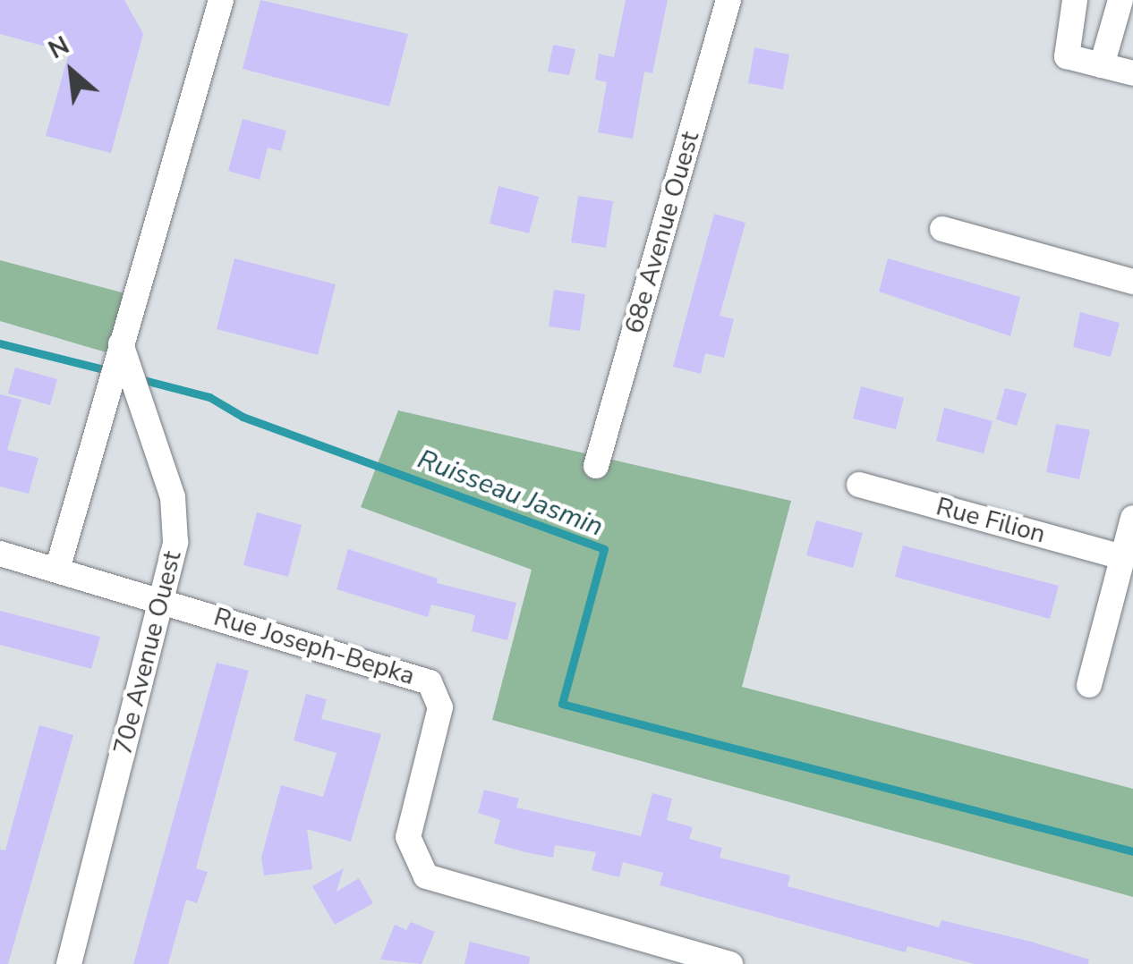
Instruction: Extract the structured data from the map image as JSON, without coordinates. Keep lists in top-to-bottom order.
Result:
{
  "streets": {
    "street": [
      "68e Avenue Ouest",
      "Rue Filion",
      "Rue Joseph-Bepka",
      "70e Avenue Ouest"
    ]
  },
  "crossings": [
    ["Rue Joseph-Bepka", "70e Avenue Ouest"]
  ],
  "water": ["Ruisseau Jasmin"],
  "north": "top left"
}
